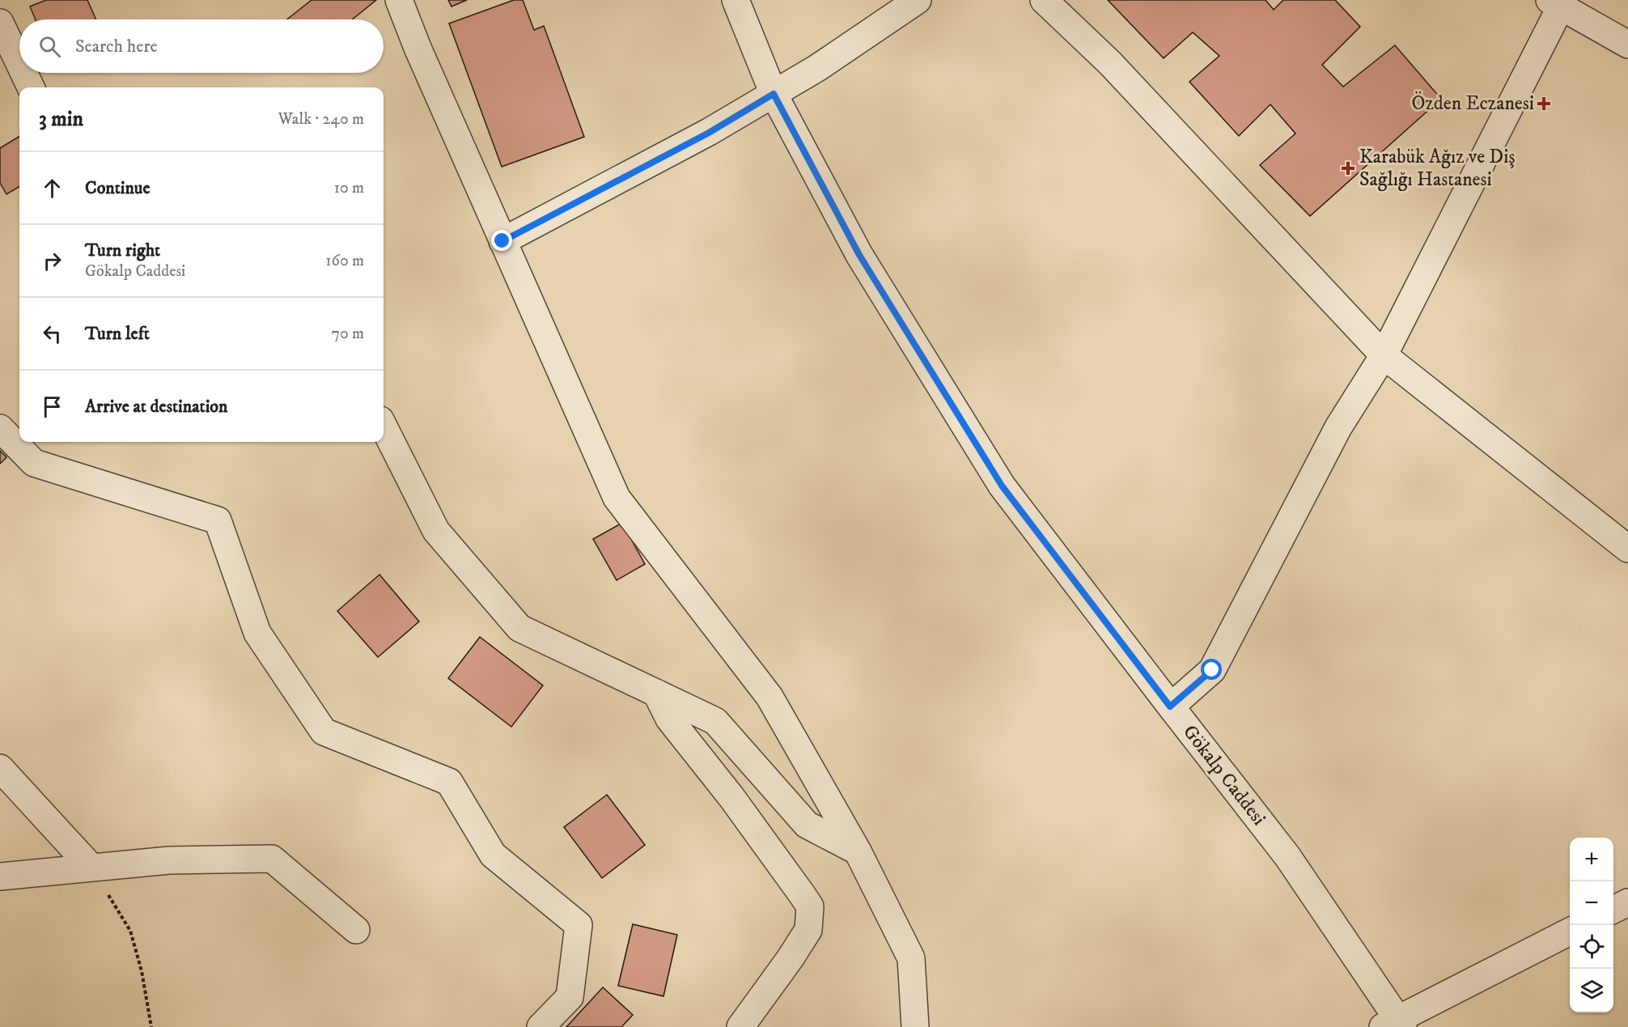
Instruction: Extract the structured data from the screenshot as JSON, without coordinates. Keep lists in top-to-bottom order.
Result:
{
  "streets": {
    "street": ["Gökalp Caddesi"]
  },
  "places": {
    "health": ["Özden Eczanesi", "Karabük Ağız ve Diş Sağlığı Hastanesi"]
  },
  "page": {
    "search": "Search here",
    "heading": ["3 min", "Walk · 240 m"],
    "list": [
      ["Continue", "10 m"],
      ["Turn right", "Gökalp Caddesi", "160 m"],
      ["Turn left", "70 m"],
      "Arrive at destination"
    ],
    "map_buttons": ["+", "−"]
  }
}
